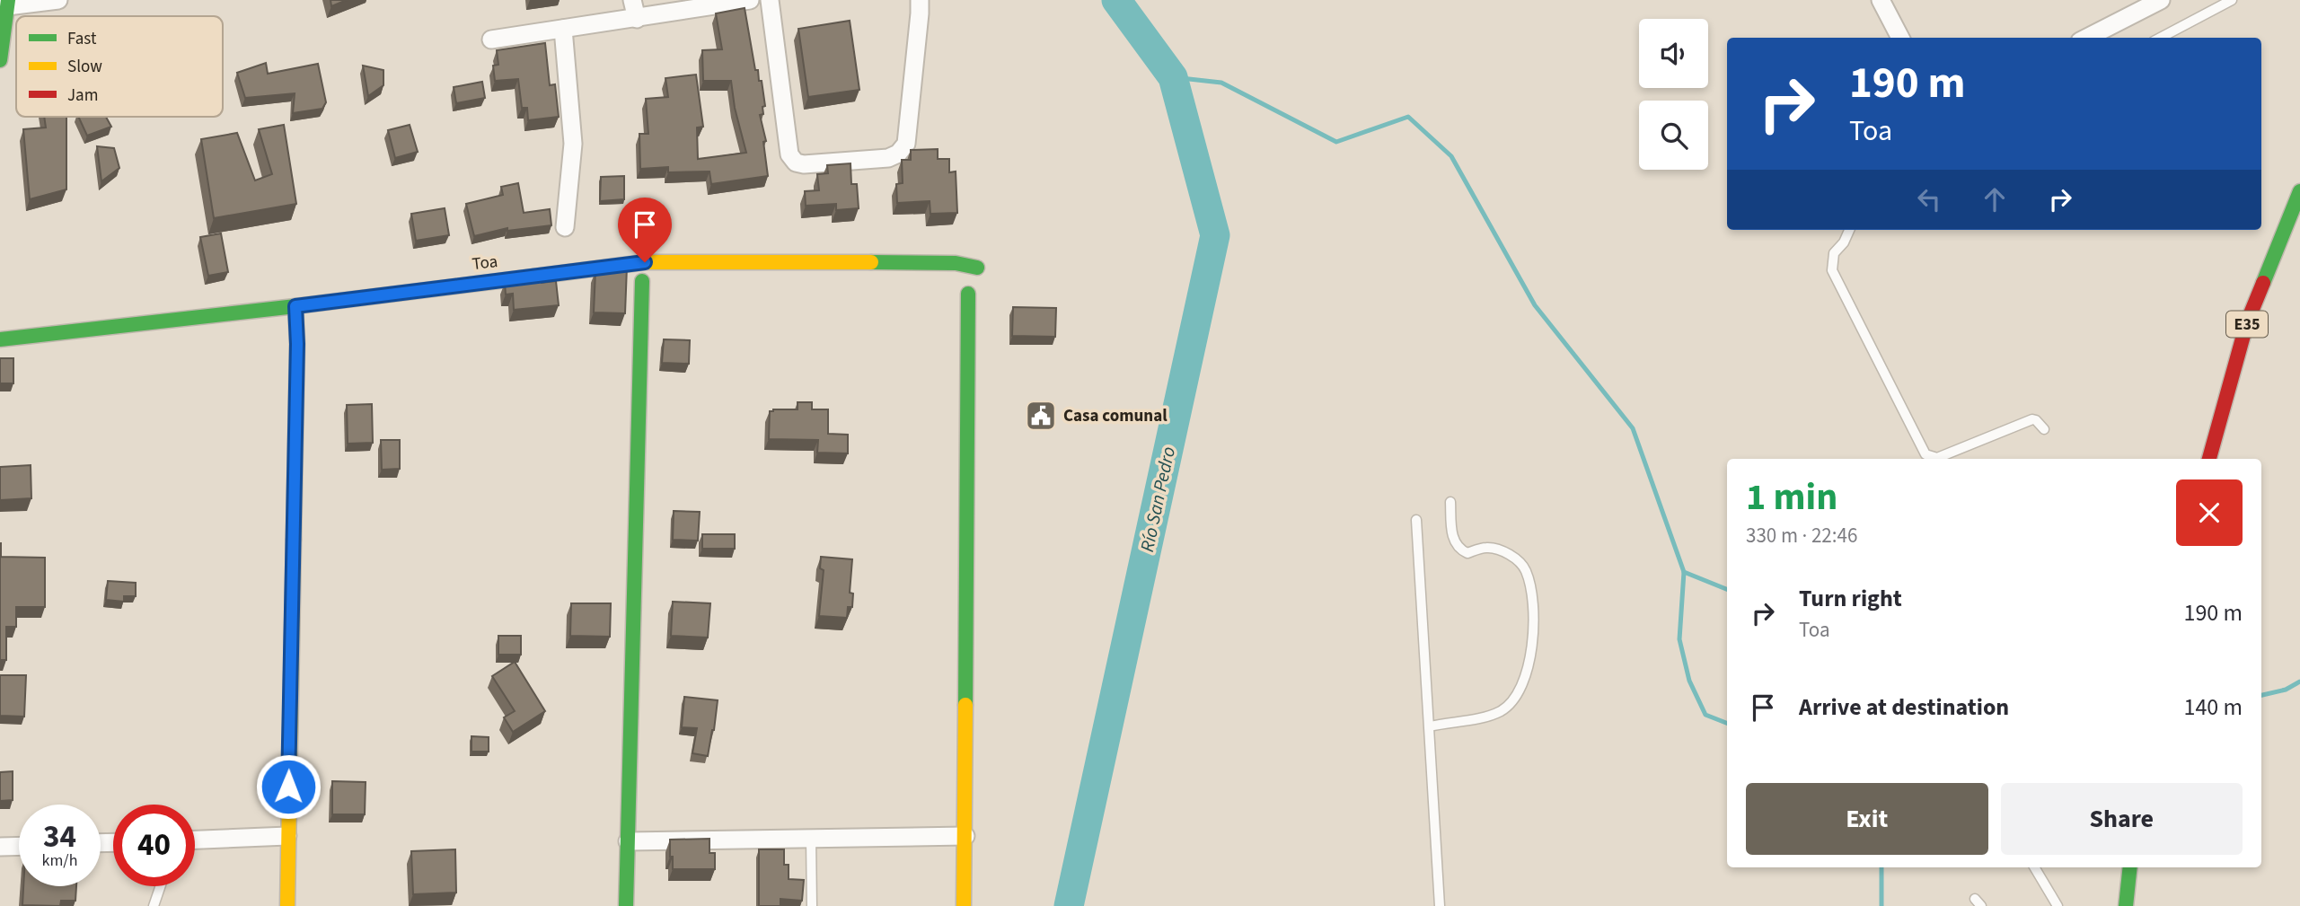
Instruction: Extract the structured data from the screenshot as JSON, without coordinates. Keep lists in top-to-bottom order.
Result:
{
  "streets": {
    "main road": ["Toa", "E35"]
  },
  "water": ["Río San Pedro"],
  "places": {
    "public building": ["Casa comunal"]
  },
  "legend": ["Fast", "Slow", "Jam"],
  "page": {
    "turn": ["190 m", "Toa"],
    "heading": ["1 min", "330 m · 22:46"],
    "list": [
      {
        "name": "Turn right",
        "note": "Toa",
        "value": "190 m"
      },
      {
        "name": "Arrive at destination",
        "value": "140 m"
      }
    ],
    "buttons": ["Exit", "Share"],
    "speed": "34 km/h",
    "limit": "40"
  }
}
